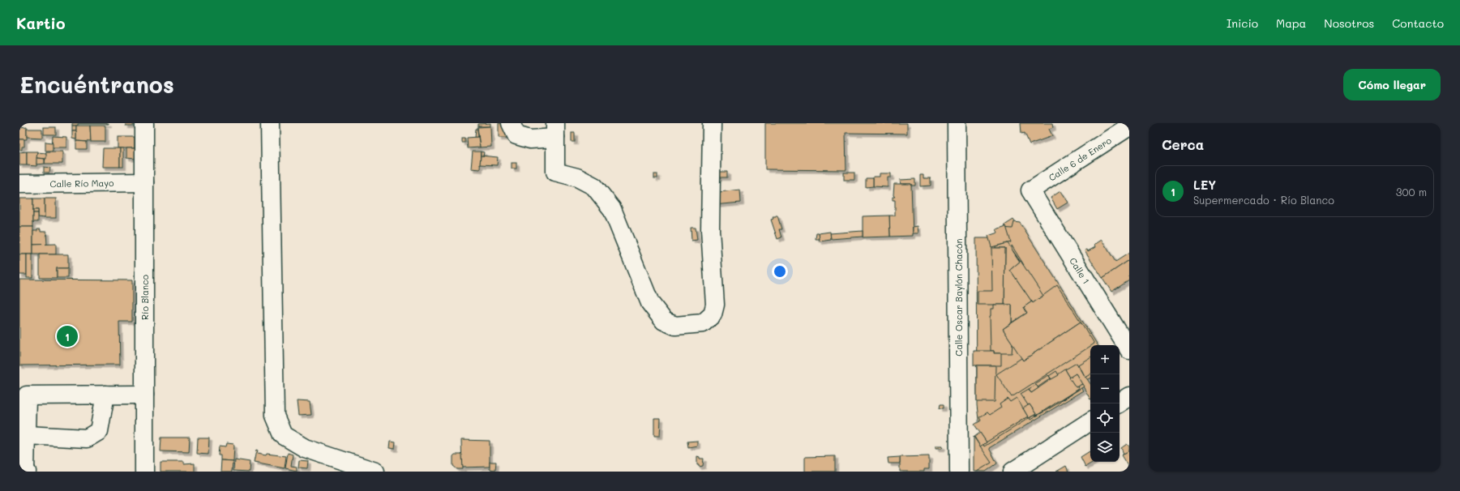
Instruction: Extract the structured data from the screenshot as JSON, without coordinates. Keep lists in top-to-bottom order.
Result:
{
  "streets": {
    "street": [
      "Calle 6 de Enero",
      "Calle Río Mayo",
      "Calle 1",
      "Río Blanco",
      "Calle Oscar Baylón Chacón"
    ]
  },
  "crossings": [
    ["Calle 6 de Enero", "Calle 1"],
    ["Calle Río Mayo", "Río Blanco"]
  ],
  "page": {
    "header": "Kartio",
    "nav": [
      "Inicio",
      "Mapa",
      "Nosotros",
      "Contacto"
    ],
    "buttons": "Cómo llegar",
    "title": "Encuéntranos",
    "heading": "Cerca",
    "list": [
      {
        "mark": "1",
        "name": "LEY",
        "note": "Supermercado · Río Blanco",
        "value": "300 m"
      }
    ],
    "pins": "1",
    "map_buttons": ["+", "−"]
  }
}
